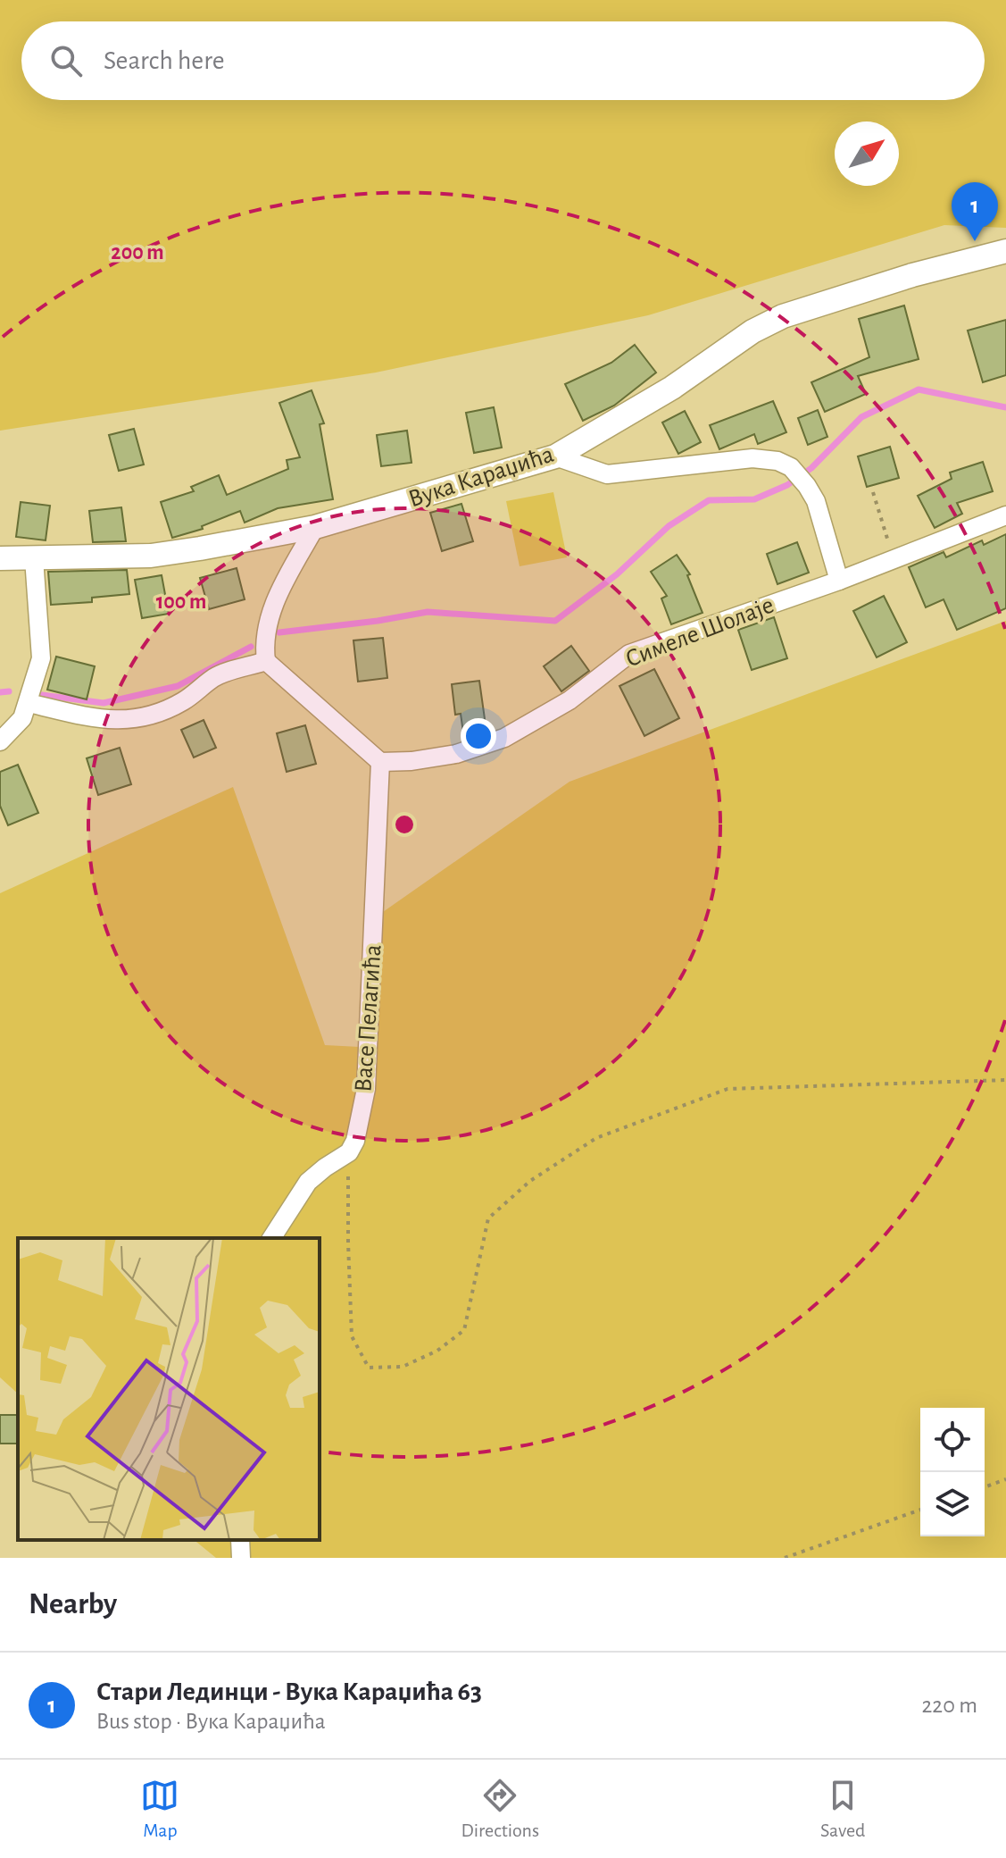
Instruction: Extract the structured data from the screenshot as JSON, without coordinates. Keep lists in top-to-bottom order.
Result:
{
  "streets": {
    "street": ["Вука Караџића", "Симеле Шолаје", "Васе Пелагића"]
  },
  "crossings": [
    ["Симеле Шолаје", "Васе Пелагића"]
  ],
  "north": "top right",
  "page": {
    "search": "Search here",
    "pins": "1",
    "heading": "Nearby",
    "list": [
      {
        "mark": "1",
        "name": "Стари Лединци - Вука Караџића 63",
        "note": "Bus stop · Вука Караџића",
        "value": "220 m"
      }
    ],
    "nav": ["Map", "Directions", "Saved"]
  },
  "rings": ["200 m", "100 m"]
}
